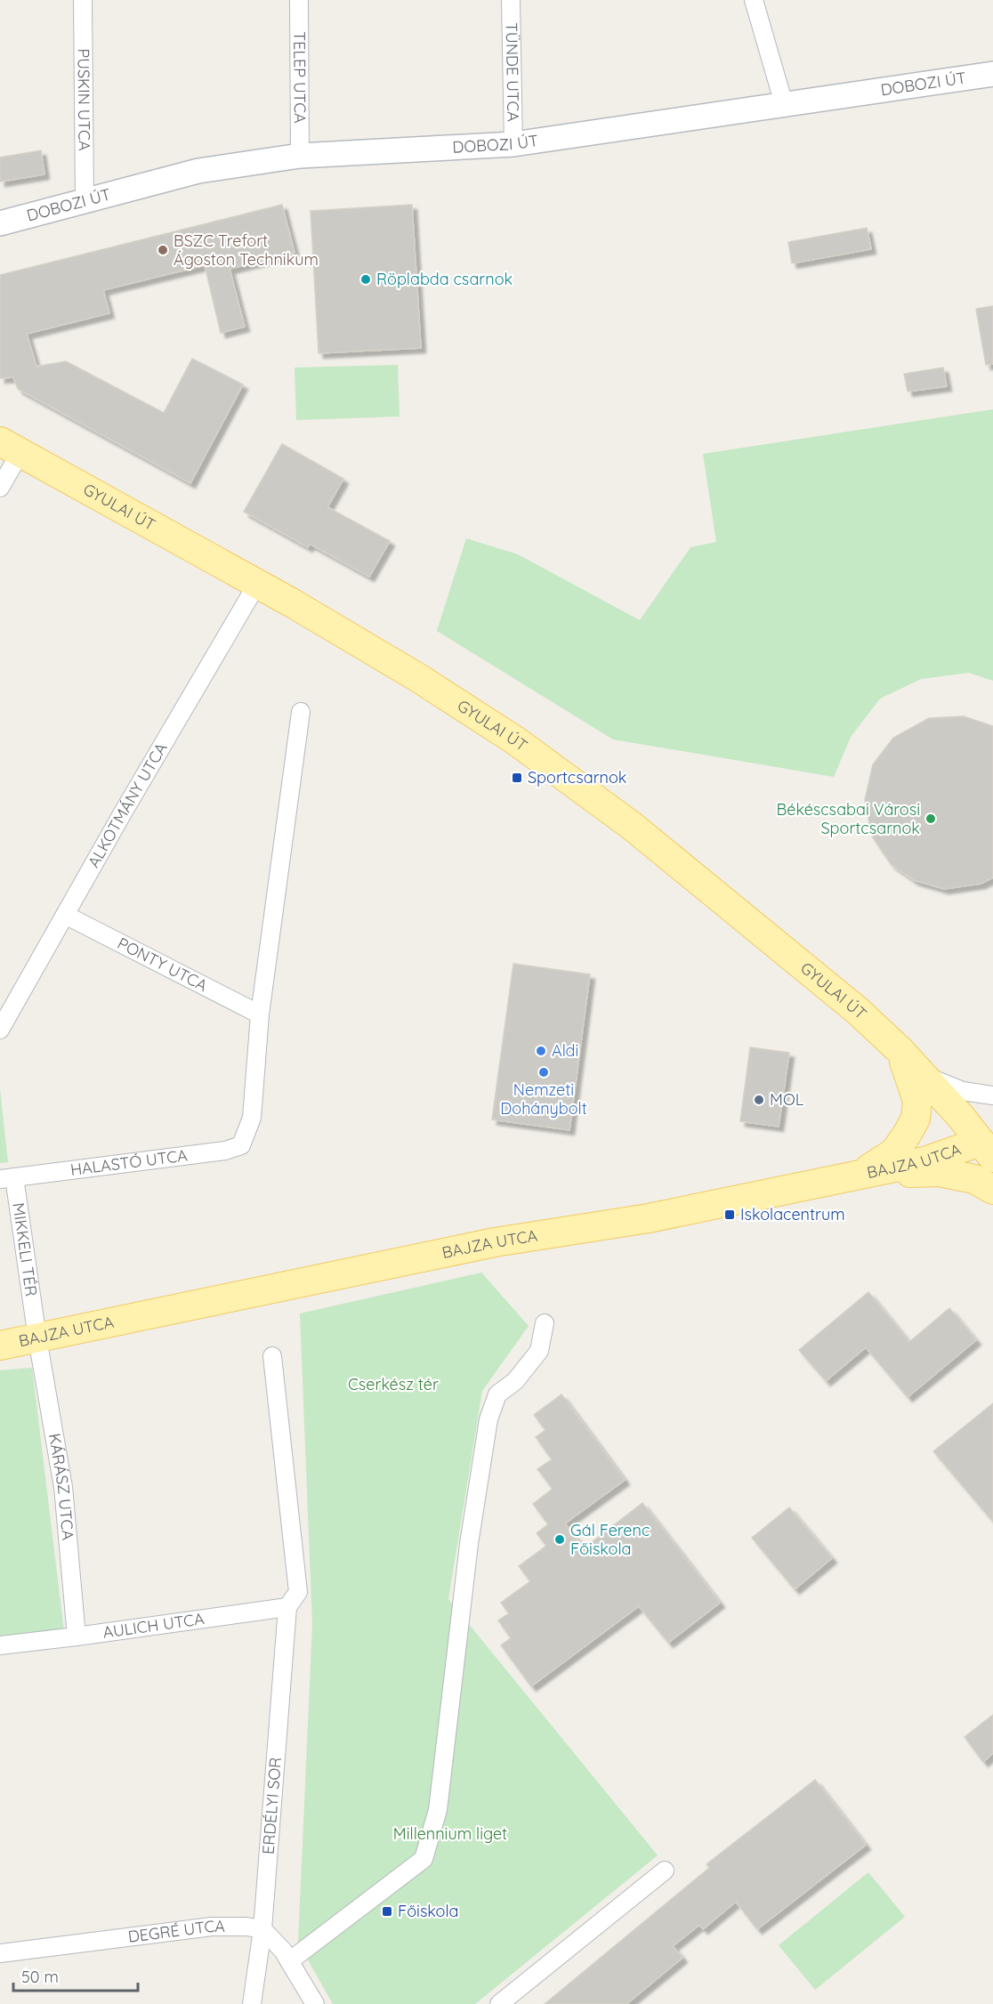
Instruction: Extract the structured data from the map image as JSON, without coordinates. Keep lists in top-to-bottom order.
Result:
{
  "streets": {
    "main road": ["DOBOZI ÚT", "GYULAI ÚT", "BAJZA UTCA"],
    "street": [
      "TÜNDE UTCA",
      "TELEP UTCA",
      "PUSKIN UTCA",
      "ALKOTMÁNY UTCA",
      "PONTY UTCA",
      "HALASTÓ UTCA",
      "MIKKELI TÉR",
      "KÁRÁSZ UTCA",
      "AULICH UTCA",
      "ERDÉLYI SOR",
      "DEGRÉ UTCA"
    ]
  },
  "crossings": [
    ["TÜNDE UTCA", "DOBOZI ÚT"],
    ["TELEP UTCA", "DOBOZI ÚT"],
    ["DOBOZI ÚT", "PUSKIN UTCA"],
    ["GYULAI ÚT", "ALKOTMÁNY UTCA"],
    ["GYULAI ÚT", "BAJZA UTCA"],
    ["ALKOTMÁNY UTCA", "PONTY UTCA"],
    ["PONTY UTCA", "HALASTÓ UTCA"],
    ["BAJZA UTCA", "MIKKELI TÉR"],
    ["BAJZA UTCA", "KÁRÁSZ UTCA"],
    ["HALASTÓ UTCA", "MIKKELI TÉR"],
    ["MIKKELI TÉR", "KÁRÁSZ UTCA"],
    ["KÁRÁSZ UTCA", "AULICH UTCA"],
    ["AULICH UTCA", "ERDÉLYI SOR"],
    ["ERDÉLYI SOR", "DEGRÉ UTCA"]
  ],
  "parks": ["Cserkész tér", "Millennium liget"],
  "places": {
    "other": [
      "BSZC Trefort Ágoston Technikum",
      "Röplabda csarnok",
      "Békéscsabai Városi Sportcsarnok",
      "Aldi",
      "Nemzeti Dohánybolt",
      "MOL",
      "Gál Ferenc Főiskola"
    ],
    "transit": ["Sportcsarnok", "Iskolacentrum", "Főiskola"]
  },
  "scale_bar": "50 m"
}
